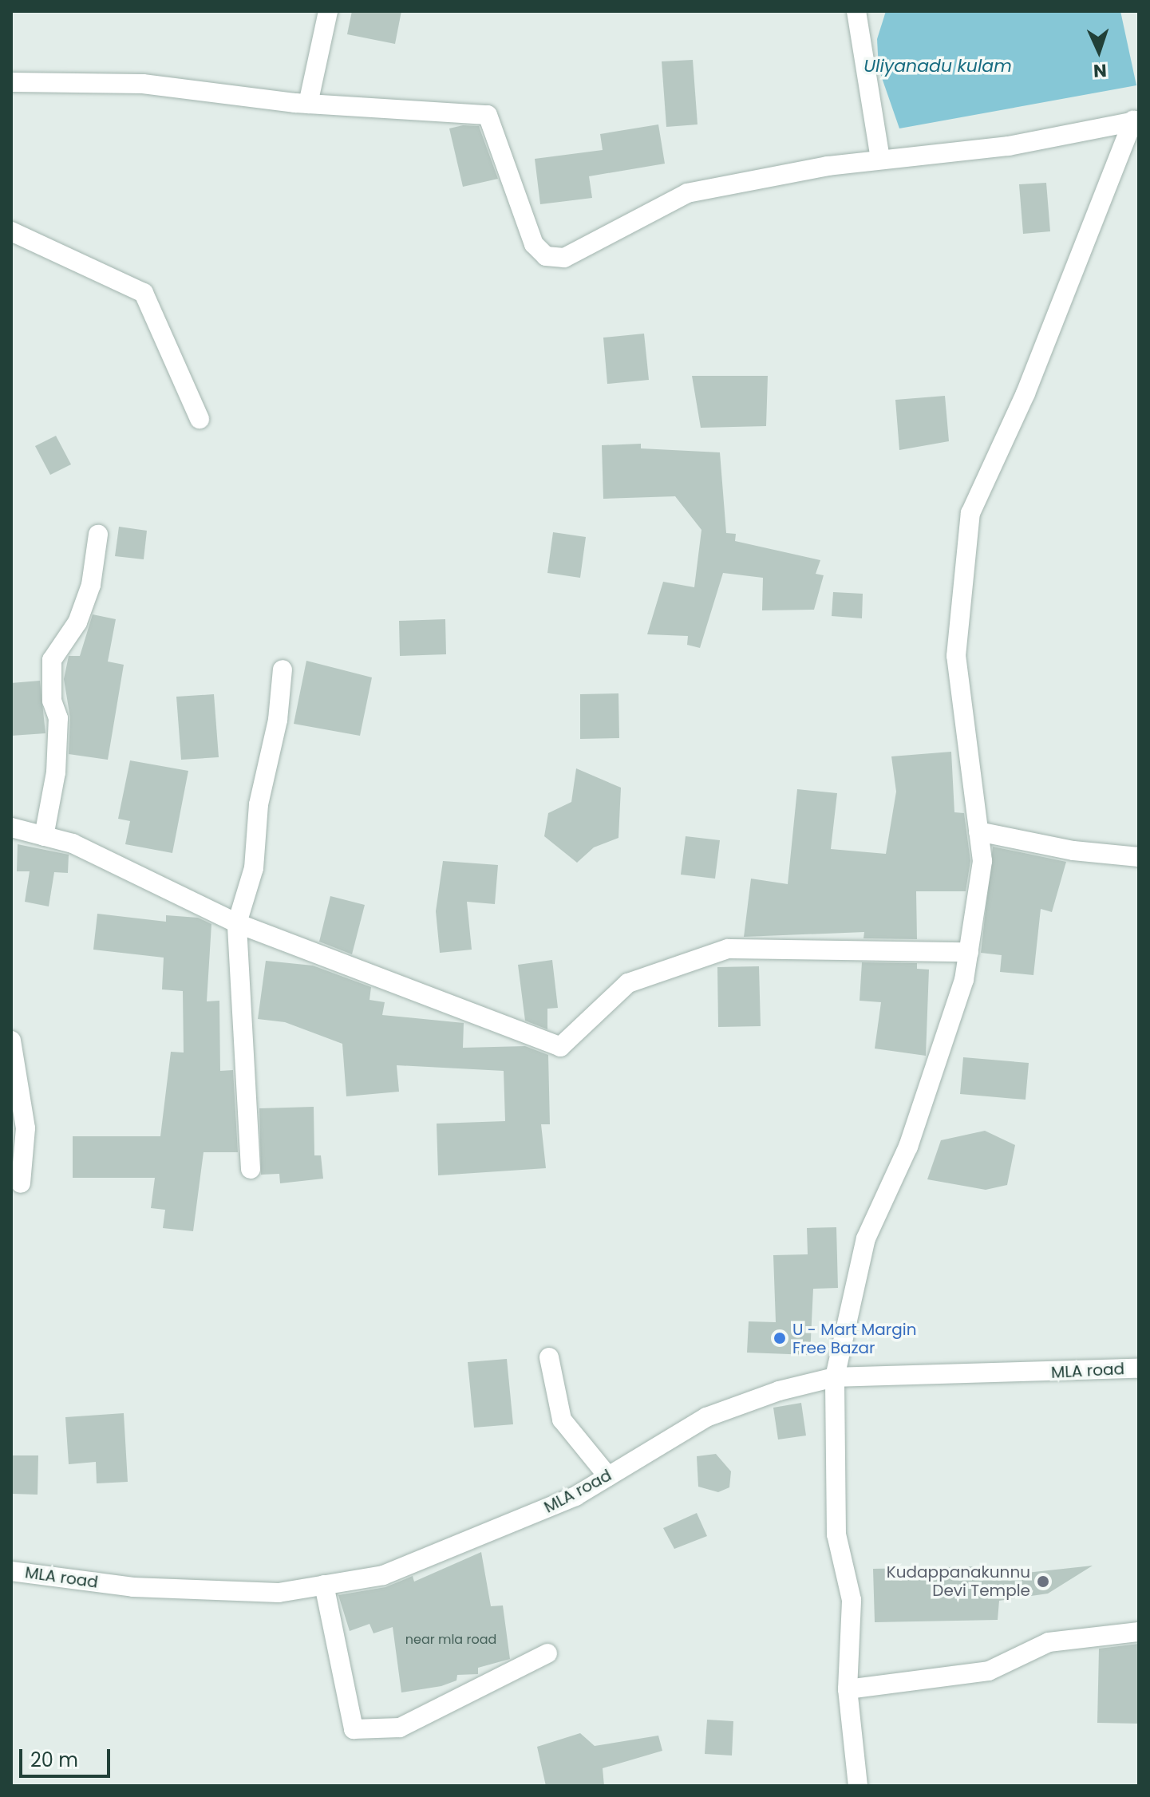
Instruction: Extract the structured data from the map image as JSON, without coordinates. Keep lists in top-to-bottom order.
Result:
{
  "streets": {
    "street": ["MLA road"]
  },
  "water": ["Uliyanadu kulam"],
  "places": ["U - Mart Margin Free Bazar", "Kudappanakunnu Devi Temple"],
  "house_numbers": ["near mla road"],
  "scale_bar": "20 m",
  "north": "bottom"
}
